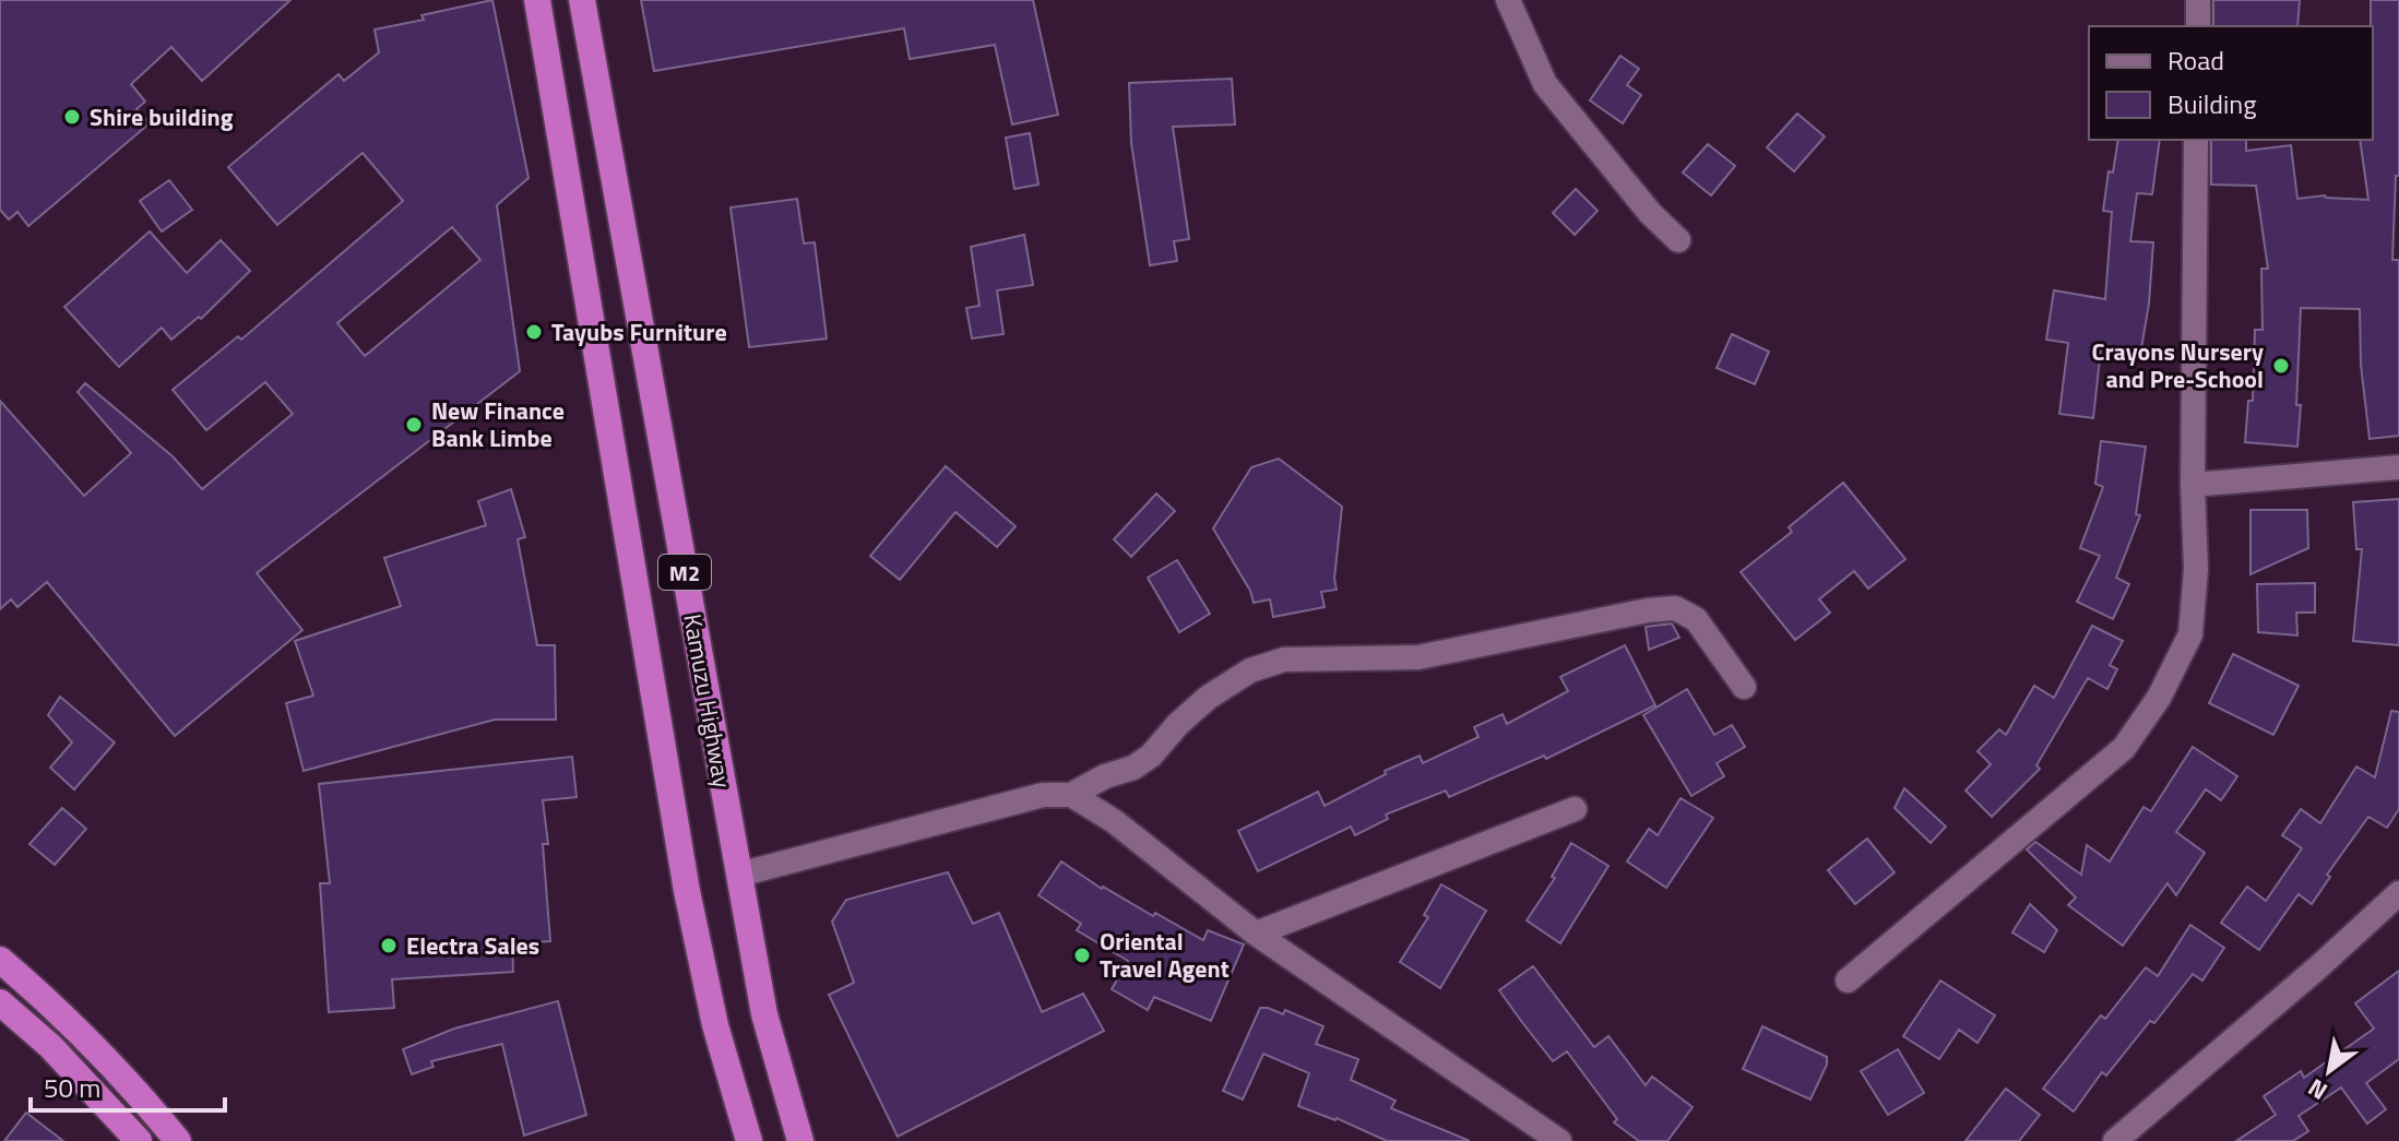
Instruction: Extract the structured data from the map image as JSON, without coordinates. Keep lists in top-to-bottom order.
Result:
{
  "streets": {
    "highway": ["M2", "Kamuzu Highway"]
  },
  "places": [
    "Shire building",
    "Tayubs Furniture",
    "Crayons Nursery and Pre-School",
    "New Finance Bank Limbe",
    "Electra Sales",
    "Oriental Travel Agent"
  ],
  "legend": ["Road", "Building"],
  "scale_bar": "50 m",
  "north": "bottom left"
}
